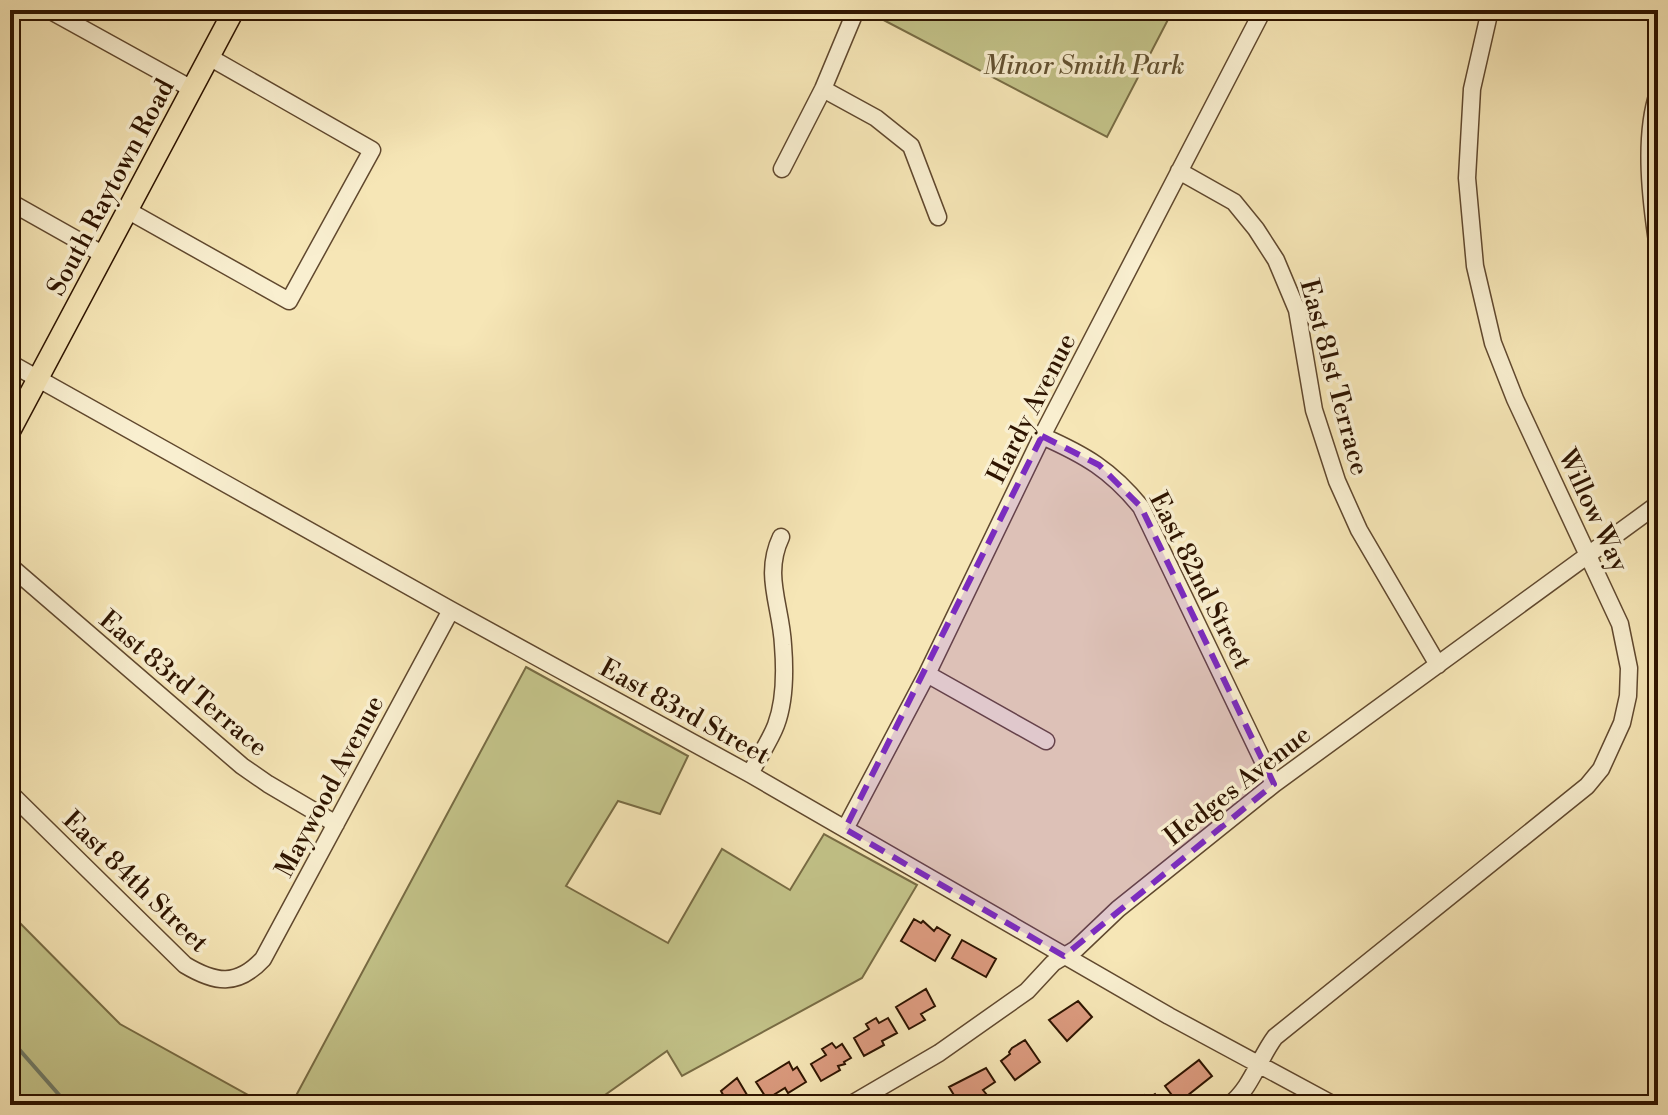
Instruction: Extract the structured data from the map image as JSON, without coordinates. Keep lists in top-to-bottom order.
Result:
{
  "streets": {
    "main road": ["South Raytown Road"],
    "street": [
      "East 81st Terrace",
      "Hardy Avenue",
      "Willow Way",
      "East 82nd Street",
      "East 83rd Terrace",
      "East 83rd Street",
      "Hedges Avenue",
      "Maywood Avenue",
      "East 84th Street"
    ]
  },
  "crossings": [
    ["South Raytown Road", "East 83rd Street"],
    ["East 81st Terrace", "Hardy Avenue"],
    ["East 81st Terrace", "Hedges Avenue"],
    ["Hardy Avenue", "East 82nd Street"],
    ["Hardy Avenue", "East 83rd Street"],
    ["Willow Way", "East 83rd Street"],
    ["Willow Way", "Hedges Avenue"],
    ["East 82nd Street", "Hedges Avenue"],
    ["East 83rd Terrace", "Maywood Avenue"],
    ["East 83rd Street", "Hedges Avenue"],
    ["East 83rd Street", "Maywood Avenue"],
    ["Maywood Avenue", "East 84th Street"]
  ],
  "parks": ["Minor Smith Park"]
}
